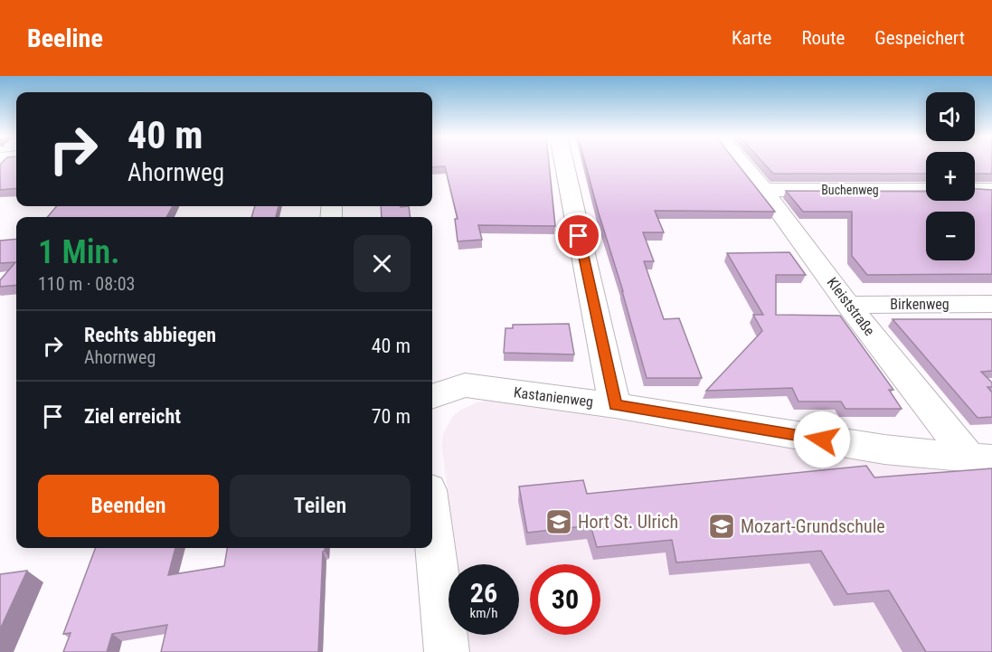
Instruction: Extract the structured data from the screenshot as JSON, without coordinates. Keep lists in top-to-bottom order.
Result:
{
  "streets": {
    "street": [
      "Buchenweg",
      "Birkenweg",
      "Kleiststraße",
      "Kastanienweg"
    ]
  },
  "crossings": [
    ["Buchenweg", "Kleiststraße"],
    ["Birkenweg", "Kleiststraße"],
    ["Kleiststraße", "Kastanienweg"]
  ],
  "places": {
    "school or university": ["Hort St. Ulrich", "Mozart-Grundschule"]
  },
  "page": {
    "header": "Beeline",
    "nav": ["Karte", "Route", "Gespeichert"],
    "map_buttons": ["+", "−"],
    "turn": ["40 m", "Ahornweg"],
    "heading": ["1 Min.", "110 m · 08:03"],
    "list": [
      {
        "name": "Rechts abbiegen",
        "note": "Ahornweg",
        "value": "40 m"
      },
      {
        "name": "Ziel erreicht",
        "value": "70 m"
      }
    ],
    "buttons": ["Beenden", "Teilen"],
    "speed": "26 km/h",
    "limit": "30"
  }
}
